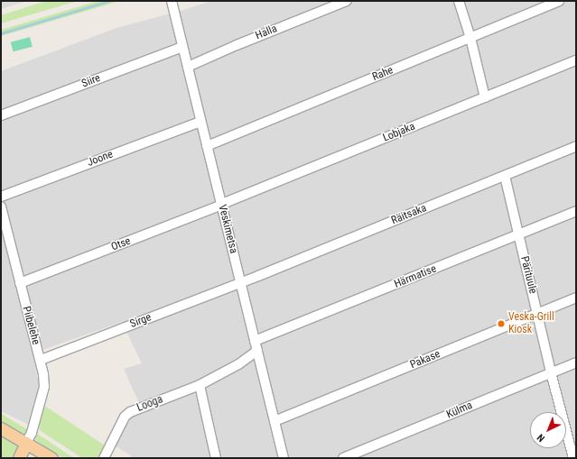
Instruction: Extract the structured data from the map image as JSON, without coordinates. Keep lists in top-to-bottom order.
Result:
{
  "streets": {
    "street": [
      "Halla",
      "Rahe",
      "Siire",
      "Lobjaka",
      "Joone",
      "Räitsaka",
      "Veskimetsa",
      "Otse",
      "Pärituule",
      "Härmatise",
      "Sirge",
      "Piibelehe",
      "Pakase",
      "Looga",
      "Külma"
    ]
  },
  "crossings": [
    ["Halla", "Veskimetsa"],
    ["Rahe", "Veskimetsa"],
    ["Siire", "Veskimetsa"],
    ["Lobjaka", "Veskimetsa"],
    ["Lobjaka", "Otse"],
    ["Joone", "Veskimetsa"],
    ["Räitsaka", "Veskimetsa"],
    ["Räitsaka", "Pärituule"],
    ["Räitsaka", "Sirge"],
    ["Veskimetsa", "Otse"],
    ["Veskimetsa", "Härmatise"],
    ["Veskimetsa", "Sirge"],
    ["Veskimetsa", "Pakase"],
    ["Veskimetsa", "Looga"],
    ["Otse", "Piibelehe"],
    ["Pärituule", "Härmatise"],
    ["Pärituule", "Pakase"],
    ["Pärituule", "Külma"],
    ["Sirge", "Piibelehe"]
  ],
  "places": ["Veska-Grill Kiosk"],
  "north": "bottom left"
}
